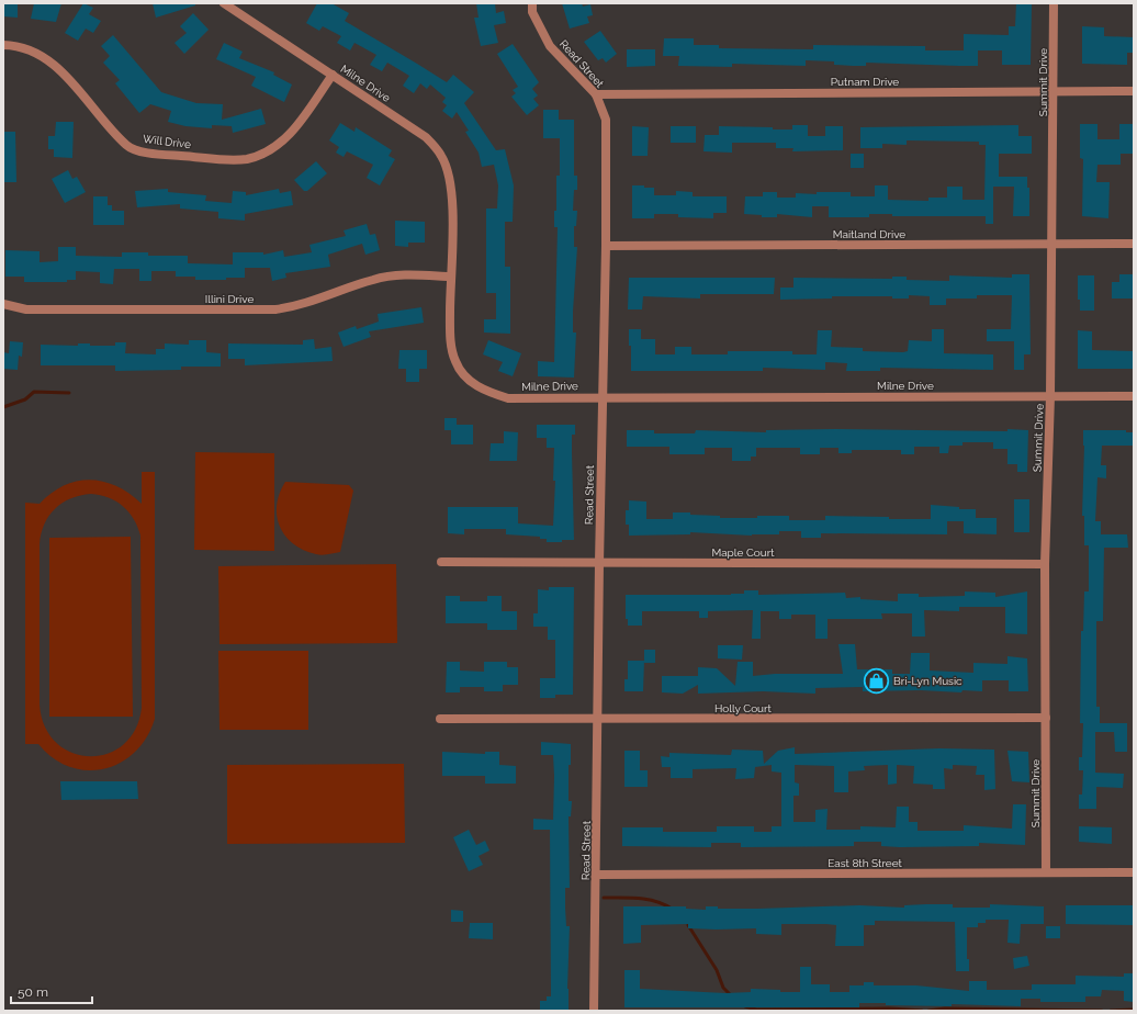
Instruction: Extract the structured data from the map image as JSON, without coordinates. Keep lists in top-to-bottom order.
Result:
{
  "streets": {
    "street": [
      "Read Street",
      "Putnam Drive",
      "Summit Drive",
      "Milne Drive",
      "Will Drive",
      "Maitland Drive",
      "Illini Drive",
      "Maple Court",
      "Holly Court",
      "East 8th Street"
    ]
  },
  "crossings": [
    ["Read Street", "Putnam Drive"],
    ["Read Street", "Milne Drive"],
    ["Read Street", "Maitland Drive"],
    ["Read Street", "Maple Court"],
    ["Read Street", "Holly Court"],
    ["Read Street", "East 8th Street"],
    ["Putnam Drive", "Summit Drive"],
    ["Summit Drive", "Milne Drive"],
    ["Summit Drive", "Maitland Drive"],
    ["Summit Drive", "Maple Court"],
    ["Summit Drive", "Holly Court"],
    ["Summit Drive", "East 8th Street"],
    ["Milne Drive", "Will Drive"],
    ["Milne Drive", "Illini Drive"]
  ],
  "places": {
    "shop": ["Bri-Lyn Music"]
  },
  "scale_bar": "50 m"
}
